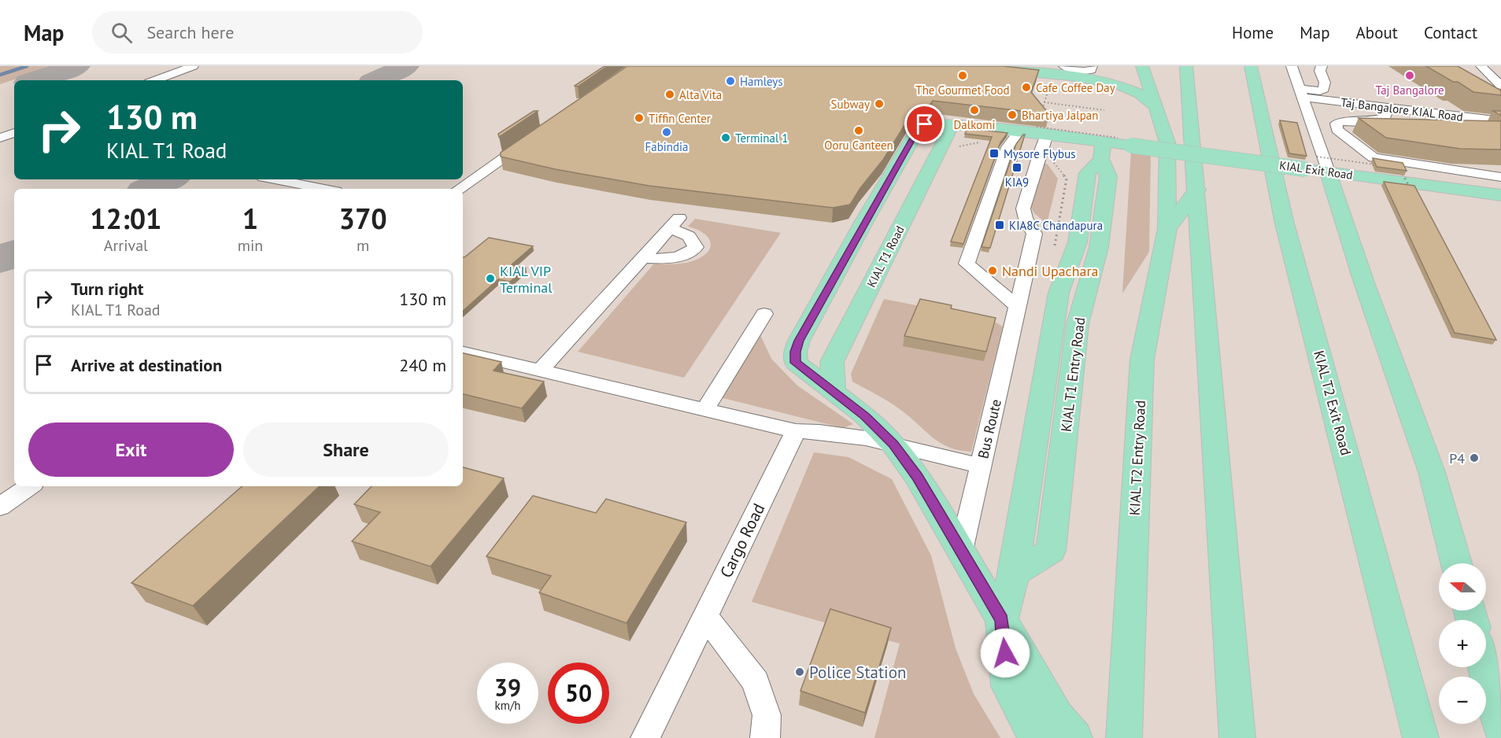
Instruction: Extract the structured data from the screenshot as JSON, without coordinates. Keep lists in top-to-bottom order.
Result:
{
  "streets": {
    "main road": [
      "KIAL Exit Road",
      "KIAL T1 Road",
      "KIAL T1 Entry Road",
      "KIAL T2 Exit Road",
      "KIAL T2 Entry Road"
    ],
    "lane": ["Taj Bangalore KIAL Road", "Bus Route", "Cargo Road"]
  },
  "crossings": [
    ["KIAL Exit Road", "KIAL T1 Entry Road"],
    ["KIAL T1 Road", "KIAL T1 Entry Road"],
    ["KIAL T1 Entry Road", "Bus Route"]
  ],
  "places": {
    "other": [
      "The Gourmet Food",
      "Taj Bangalore",
      "Hamleys",
      "Cafe Coffee Day",
      "Alta Vita",
      "Subway",
      "Dalkomi",
      "Bhartiya Jalpan",
      "Tiffin Center",
      "Ooru Canteen",
      "Fabindia",
      "Terminal 1",
      "Nandi Upachara",
      "KIAL VIP Terminal",
      "P4",
      "Police Station"
    ],
    "transit": ["Mysore Flybus", "KIA9", "KIA8C Chandapura"]
  },
  "north": "left",
  "page": {
    "header": "Map",
    "search": "Search here",
    "nav": [
      "Home",
      "Map",
      "About",
      "Contact"
    ],
    "turn": ["130 m", "KIAL T1 Road"],
    "eta": [
      "12:01",
      "Arrival",
      "1",
      "min",
      "370",
      "m"
    ],
    "list": [
      {
        "name": "Turn right",
        "note": "KIAL T1 Road",
        "value": "130 m"
      },
      {
        "name": "Arrive at destination",
        "value": "240 m"
      }
    ],
    "buttons": ["Exit", "Share"],
    "map_buttons": ["+", "−"],
    "speed": "39 km/h",
    "limit": "50"
  }
}
